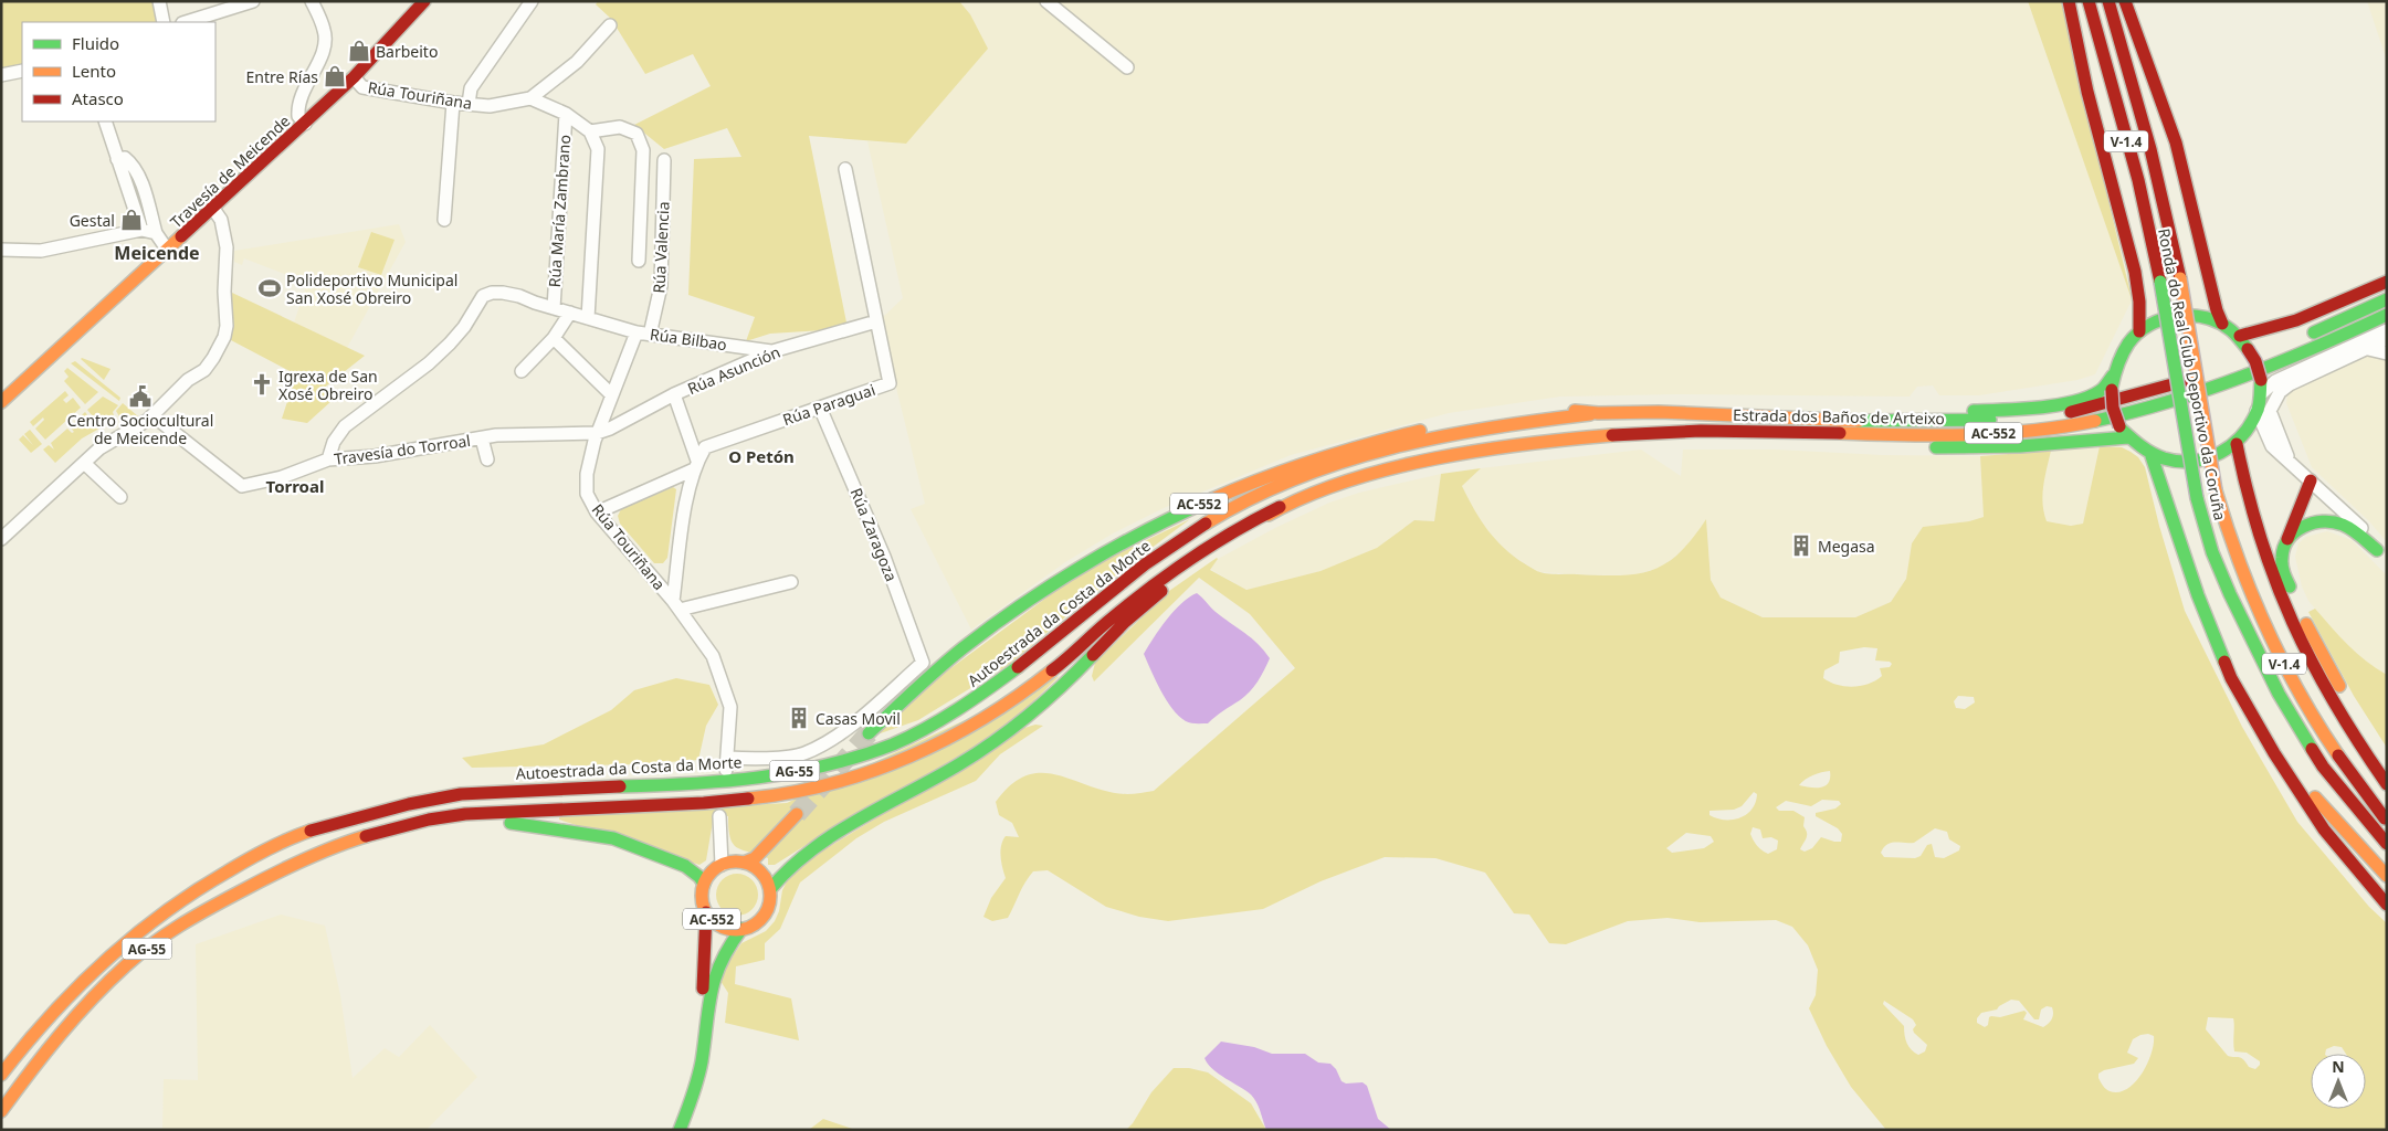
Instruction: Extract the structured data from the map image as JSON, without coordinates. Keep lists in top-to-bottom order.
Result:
{
  "streets": {
    "main road": [
      "V-1.4",
      "Travesía de Meicende",
      "Ronda do Real Club Deportivo da Coruña",
      "Estrada dos Baños de Arteixo",
      "AC-552",
      "Autoestrada da Costa da Morte",
      "AG-55"
    ],
    "street": [
      "Rúa Touriñana",
      "Rúa María Zambrano",
      "Rúa Valencia",
      "Rúa Bilbao",
      "Rúa Asunción",
      "Rúa Paraguai",
      "Travesía do Torroal",
      "Rúa Zaragoza"
    ]
  },
  "crossings": [
    ["Rúa Touriñana", "Travesía de Meicende"],
    ["Rúa Touriñana", "Rúa Bilbao"],
    ["Rúa Touriñana", "Rúa Asunción"],
    ["Rúa Touriñana", "Rúa Paraguai"],
    ["Rúa Touriñana", "Travesía do Torroal"],
    ["Rúa Touriñana", "Rúa Zaragoza"],
    ["Rúa Valencia", "Rúa Bilbao"],
    ["Rúa Bilbao", "Rúa Asunción"],
    ["Rúa Asunción", "Rúa Paraguai"],
    ["Rúa Asunción", "Travesía do Torroal"],
    ["Rúa Paraguai", "Rúa Zaragoza"],
    ["Estrada dos Baños de Arteixo", "AC-552"],
    ["Estrada dos Baños de Arteixo", "Autoestrada da Costa da Morte"],
    ["Estrada dos Baños de Arteixo", "AG-55"],
    ["AC-552", "Autoestrada da Costa da Morte"],
    ["AC-552", "AG-55"]
  ],
  "districts": ["Meicende", "O Petón", "Torroal"],
  "places": {
    "shop": ["Barbeito", "Entre Rías", "Gestal"],
    "sports": ["Polideportivo Municipal San Xosé Obreiro"],
    "church": ["Igrexa de San Xosé Obreiro"],
    "public building": ["Centro Sociocultural de Meicende"],
    "building": ["Megasa", "Casas Movil"]
  },
  "legend": ["Fluido", "Lento", "Atasco"],
  "north": "top"
}
